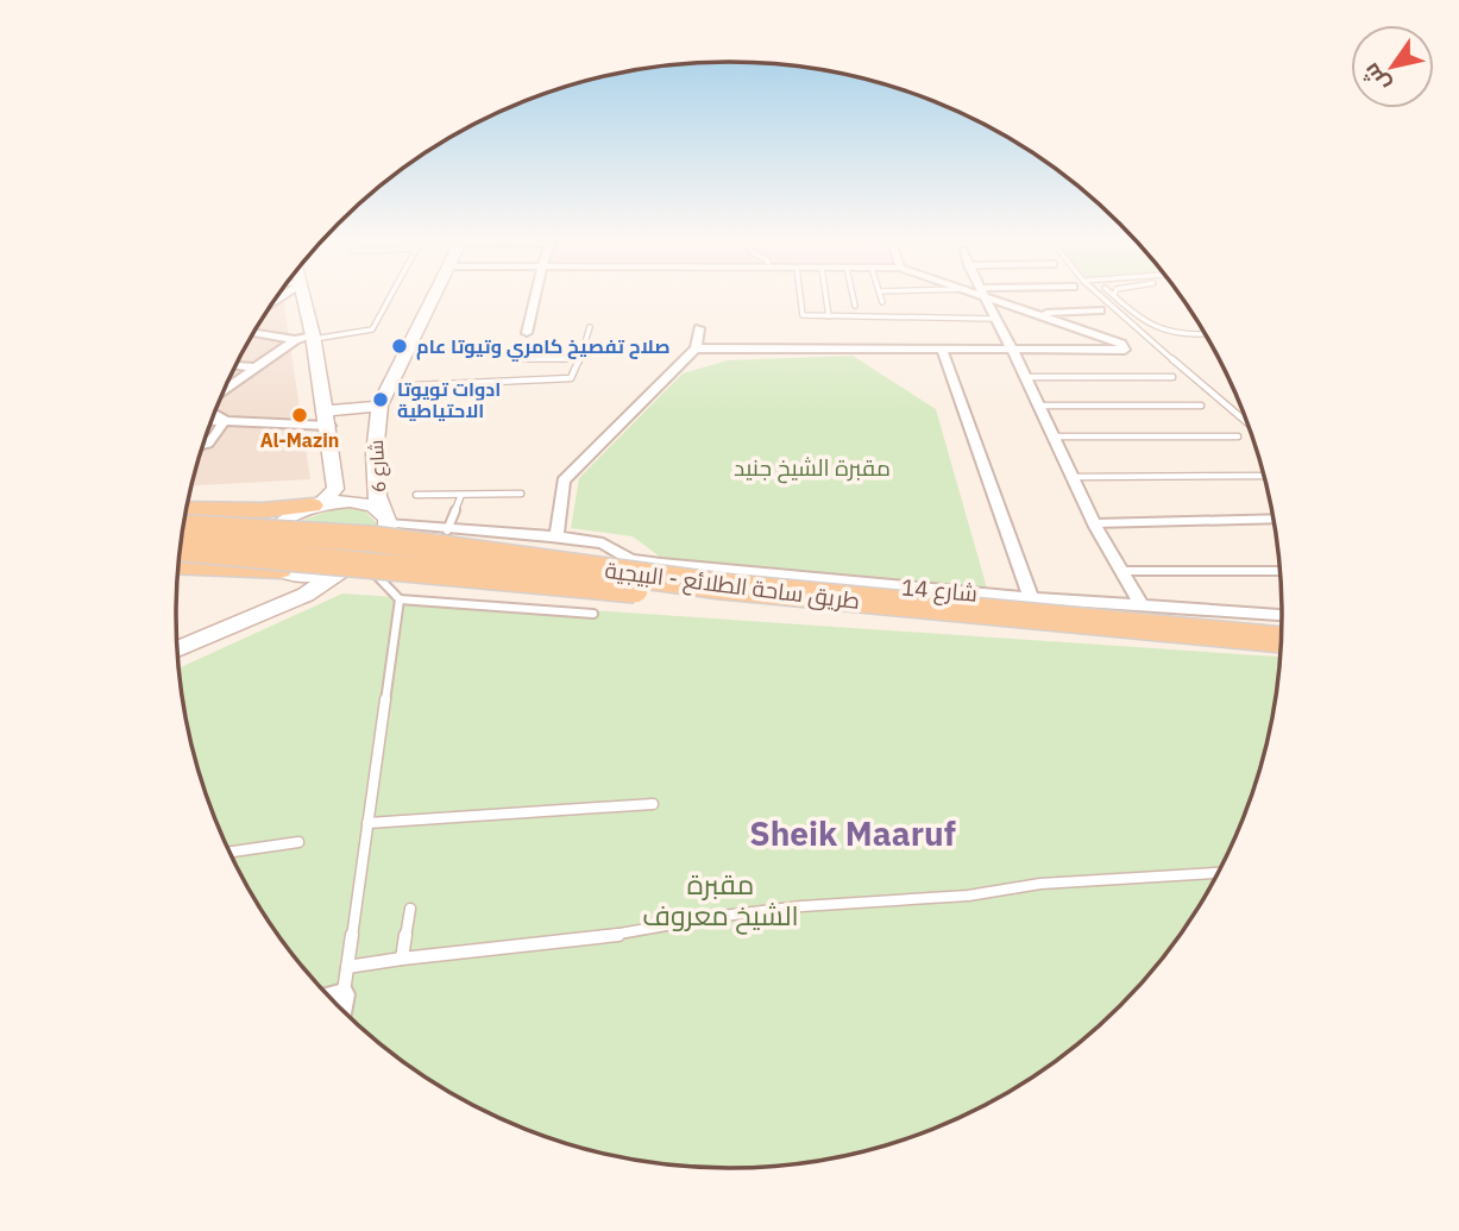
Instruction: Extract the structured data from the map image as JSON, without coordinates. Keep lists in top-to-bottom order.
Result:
{
  "streets": {
    "main road": ["طريق ساحة الطلائع - البيجية"],
    "street": ["شارع 6", "شارع 14"]
  },
  "crossings": [
    ["شارع 6", "شارع 14"]
  ],
  "districts": ["Sheik Maaruf"],
  "parks": ["مقبرة الشيخ جنيد", "مقبرة الشيخ معروف"],
  "places": ["صلاح تفصيخ كامري وتيوتا عام", "ادوات تويوتا الاحتياطية", "Al-Mazin"],
  "north": "bottom left"
}
